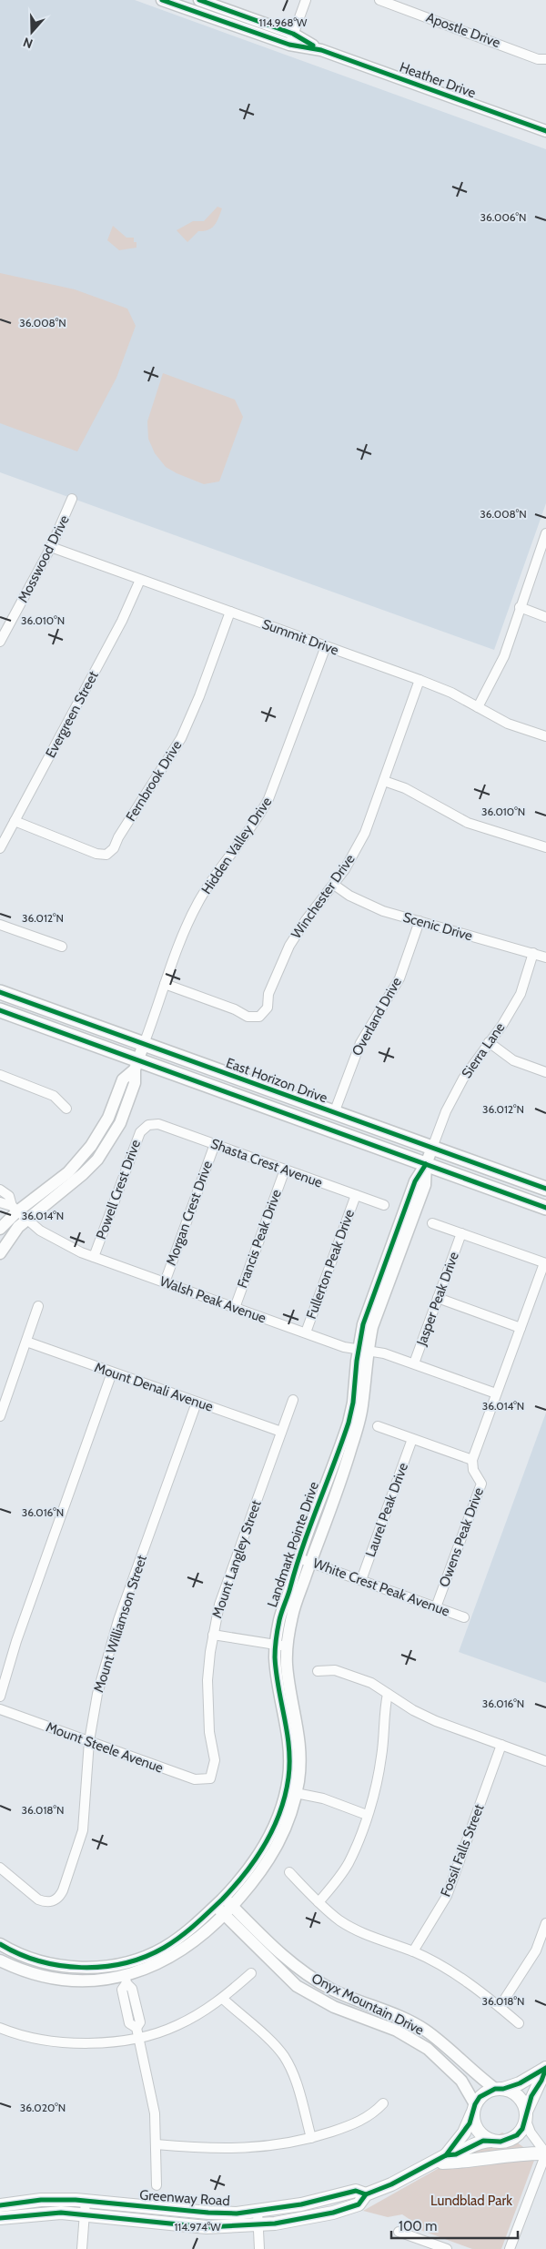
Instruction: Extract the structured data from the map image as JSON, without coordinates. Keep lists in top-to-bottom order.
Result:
{
  "streets": {
    "main road": ["East Horizon Drive", "Greenway Road"],
    "street": [
      "Apostle Drive",
      "Heather Drive",
      "Mosswood Drive",
      "Summit Drive",
      "Evergreen Street",
      "Fernbrook Drive",
      "Hidden Valley Drive",
      "Winchester Drive",
      "Scenic Drive",
      "Overland Drive",
      "Sierra Lane",
      "Shasta Crest Avenue",
      "Powell Crest Drive",
      "Morgan Crest Drive",
      "Francis Peak Drive",
      "Fullerton Peak Drive",
      "Jasper Peak Drive",
      "Walsh Peak Avenue",
      "Mount Denali Avenue",
      "Laurel Peak Drive",
      "Owens Peak Drive",
      "Landmark Pointe Drive",
      "Mount Langley Street",
      "White Crest Peak Avenue",
      "Mount Williamson Street",
      "Mount Steele Avenue",
      "Fossil Falls Street",
      "Onyx Mountain Drive"
    ]
  },
  "crossings": [
    ["Mosswood Drive", "Summit Drive"],
    ["Summit Drive", "Evergreen Street"],
    ["Summit Drive", "Fernbrook Drive"],
    ["Summit Drive", "Hidden Valley Drive"],
    ["Summit Drive", "Winchester Drive"],
    ["Evergreen Street", "Fernbrook Drive"],
    ["Hidden Valley Drive", "Winchester Drive"],
    ["Hidden Valley Drive", "East Horizon Drive"],
    ["Winchester Drive", "Scenic Drive"],
    ["Scenic Drive", "Overland Drive"],
    ["Scenic Drive", "Sierra Lane"],
    ["Overland Drive", "East Horizon Drive"],
    ["Sierra Lane", "East Horizon Drive"],
    ["Sierra Lane", "Landmark Pointe Drive"],
    ["East Horizon Drive", "Landmark Pointe Drive"],
    ["Shasta Crest Avenue", "Powell Crest Drive"],
    ["Shasta Crest Avenue", "Morgan Crest Drive"],
    ["Shasta Crest Avenue", "Francis Peak Drive"],
    ["Shasta Crest Avenue", "Fullerton Peak Drive"],
    ["Powell Crest Drive", "Walsh Peak Avenue"],
    ["Morgan Crest Drive", "Walsh Peak Avenue"],
    ["Francis Peak Drive", "Walsh Peak Avenue"],
    ["Fullerton Peak Drive", "Walsh Peak Avenue"],
    ["Jasper Peak Drive", "Walsh Peak Avenue"],
    ["Walsh Peak Avenue", "Landmark Pointe Drive"],
    ["Mount Denali Avenue", "Mount Langley Street"],
    ["Mount Denali Avenue", "Mount Williamson Street"],
    ["Laurel Peak Drive", "White Crest Peak Avenue"],
    ["Owens Peak Drive", "White Crest Peak Avenue"],
    ["Landmark Pointe Drive", "White Crest Peak Avenue"],
    ["Landmark Pointe Drive", "Onyx Mountain Drive"],
    ["Mount Langley Street", "Mount Steele Avenue"],
    ["Mount Williamson Street", "Mount Steele Avenue"],
    ["Onyx Mountain Drive", "Greenway Road"]
  ],
  "parks": ["Lundblad Park"],
  "scale_bar": "100 m",
  "north": "bottom",
  "coordinates": [
    "114.968°W",
    "36.006°N",
    "36.008°N",
    "36.010°N",
    "36.012°N",
    "36.014°N",
    "36.016°N",
    "36.018°N",
    "36.020°N",
    "114.974°W"
  ]
}
